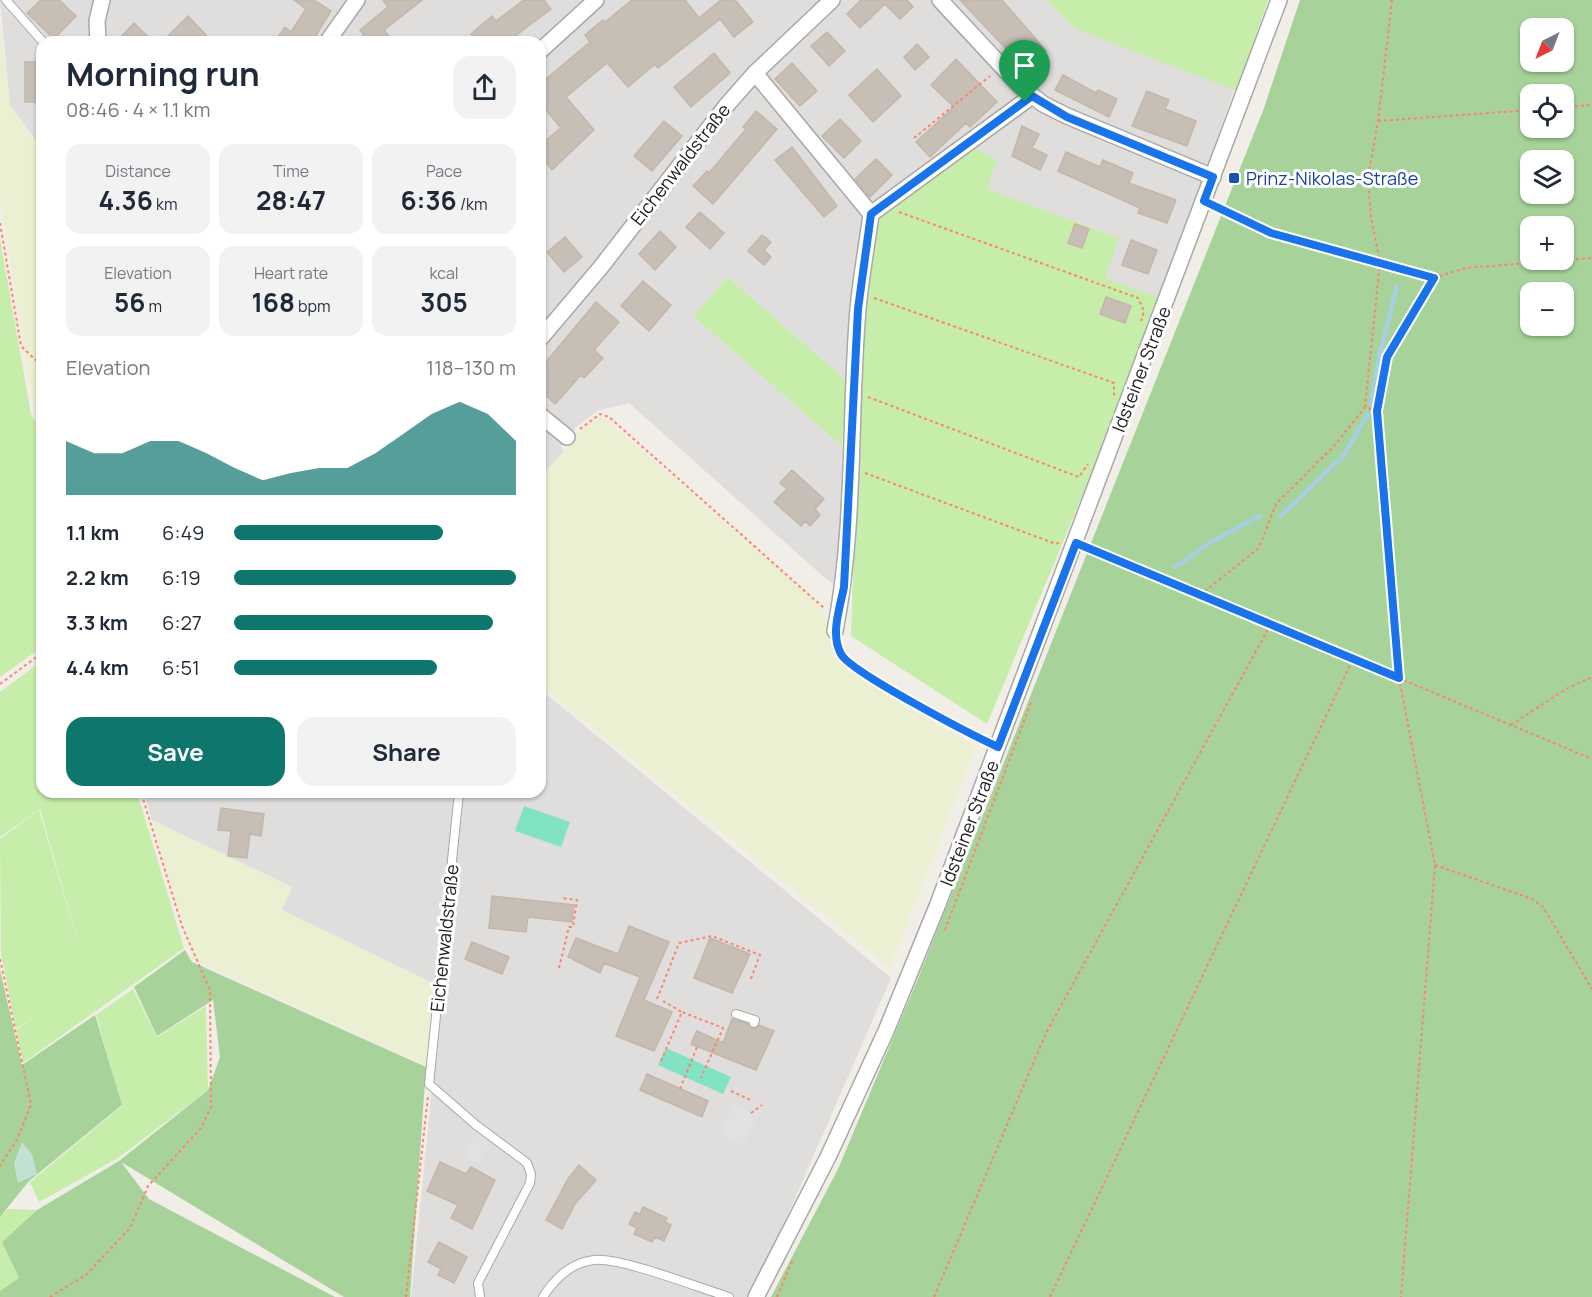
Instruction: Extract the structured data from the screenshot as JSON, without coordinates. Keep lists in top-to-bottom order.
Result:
{
  "streets": {
    "street": ["Eichenwaldstraße", "Idsteiner Straße"]
  },
  "places": {
    "transit": ["Prinz-Nikolas-Straße"]
  },
  "north": "bottom left",
  "page": {
    "map_buttons": ["+", "−"],
    "heading": ["Morning run", "08:46 · 4 × 1.1 km"],
    "stats": [
      ["Distance", "4.36 km"],
      ["Time", "28:47"],
      ["Pace", "6:36 /km"],
      ["Elevation", "56 m"],
      ["Heart rate", "168 bpm"],
      ["kcal", "305"]
    ],
    "chart": ["Elevation", "118–130 m"],
    "list": [
      {
        "name": "1.1 km",
        "note": "6:49"
      },
      {
        "name": "2.2 km",
        "note": "6:19"
      },
      {
        "name": "3.3 km",
        "note": "6:27"
      },
      {
        "name": "4.4 km",
        "note": "6:51"
      }
    ],
    "buttons": ["Save", "Share"]
  }
}
